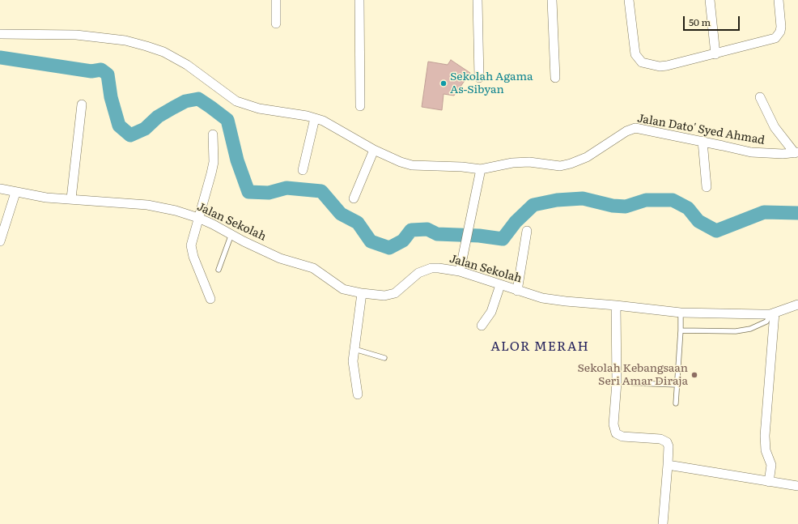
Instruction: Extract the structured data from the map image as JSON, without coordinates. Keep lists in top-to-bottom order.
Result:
{
  "streets": {
    "street": ["Jalan Dato' Syed Ahmad", "Jalan Sekolah"]
  },
  "districts": ["ALOR MERAH"],
  "places": ["Sekolah Agama As-Sibyan", "Sekolah Kebangsaan Seri Amar Diraja"],
  "scale_bar": "50 m"
}
